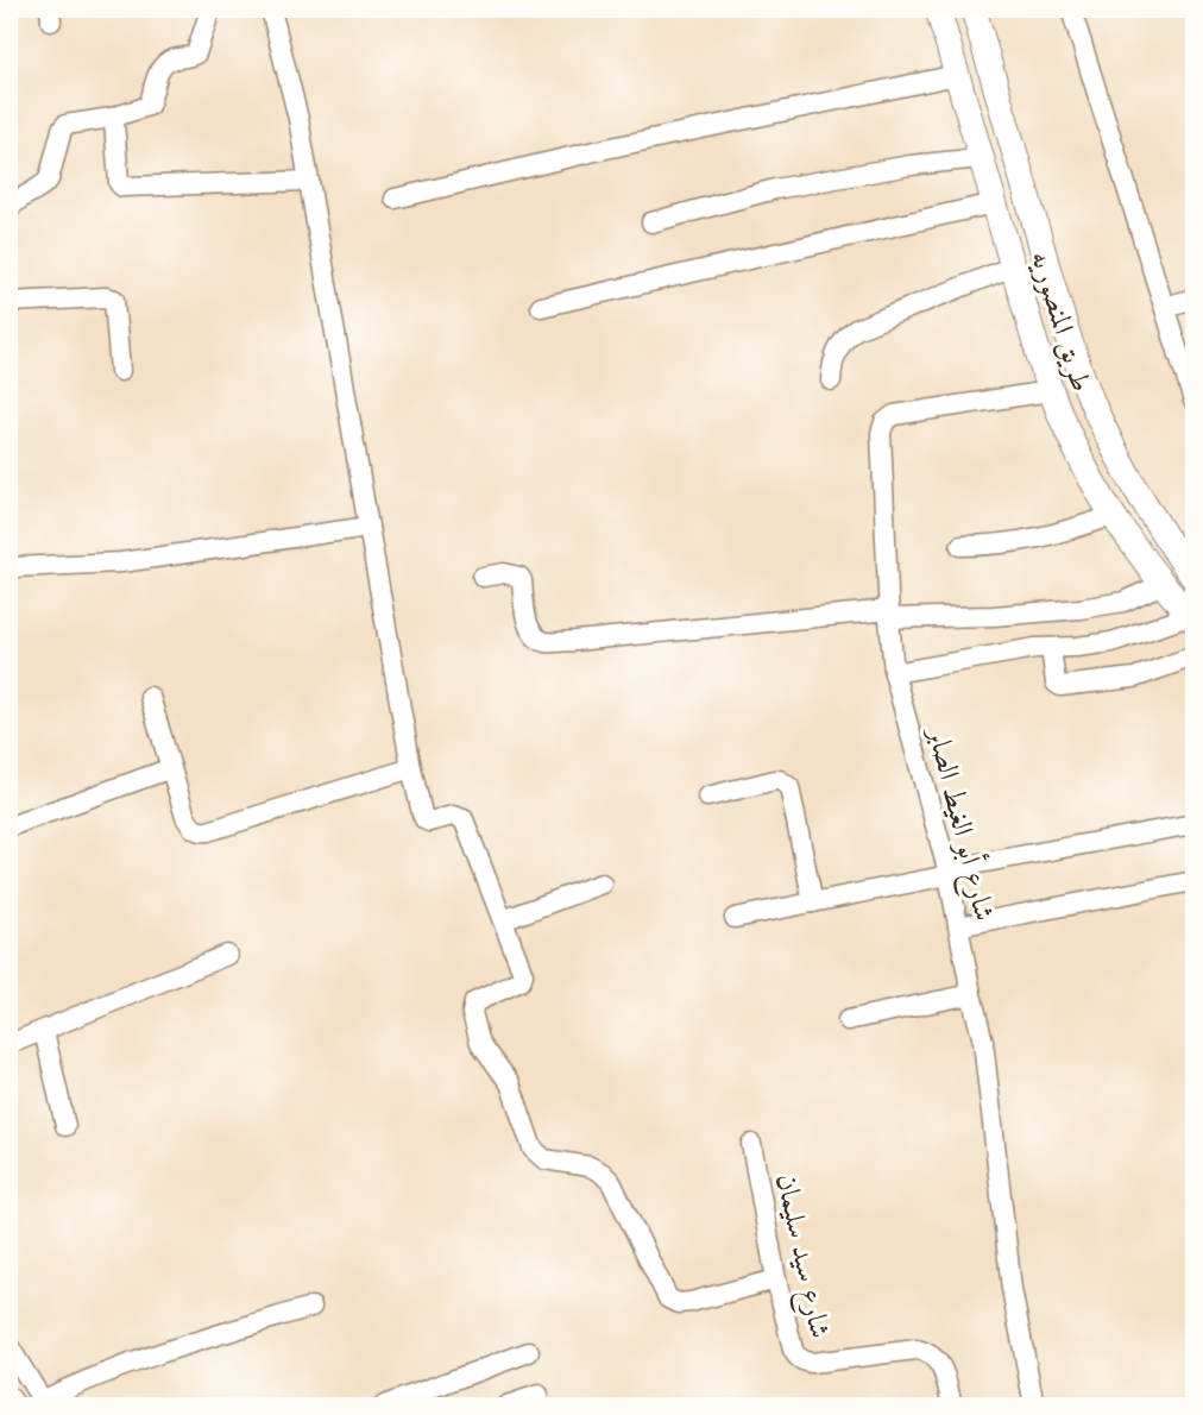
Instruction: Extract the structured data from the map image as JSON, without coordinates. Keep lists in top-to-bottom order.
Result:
{
  "streets": {
    "main road": ["طريق المنصوريه"],
    "street": ["شارع أبو الغيط الصابر", "شارع سيد سليمان"]
  },
  "crossings": [
    ["طريق المنصوريه", "شارع أبو الغيط الصابر"]
  ]
}
